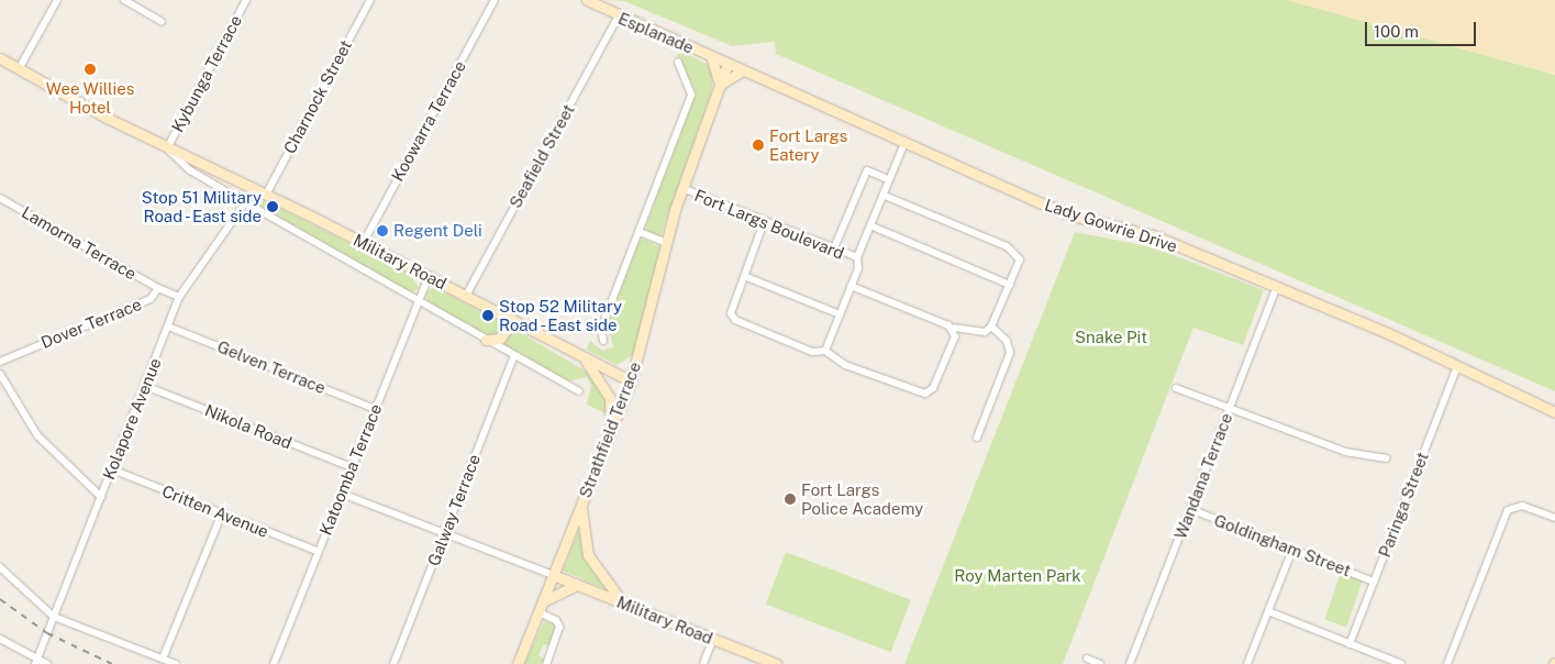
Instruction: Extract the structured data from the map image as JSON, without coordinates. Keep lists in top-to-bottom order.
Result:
{
  "streets": {
    "main road": [
      "Esplanade",
      "Lady Gowrie Drive",
      "Military Road",
      "Strathfield Terrace"
    ],
    "street": [
      "Kybunga Terrace",
      "Charnock Street",
      "Koowarra Terrace",
      "Seafield Street",
      "Fort Largs Boulevard",
      "Lamorna Terrace",
      "Dover Terrace",
      "Gelven Terrace",
      "Kolapore Avenue",
      "Nikola Road",
      "Katoomba Terrace",
      "Wandana Terrace",
      "Paringa Street",
      "Galway Terrace",
      "Critten Avenue",
      "Goldingham Street"
    ]
  },
  "crossings": [
    ["Esplanade", "Seafield Street"],
    ["Esplanade", "Lady Gowrie Drive"],
    ["Esplanade", "Strathfield Terrace"],
    ["Kybunga Terrace", "Military Road"],
    ["Charnock Street", "Military Road"],
    ["Koowarra Terrace", "Military Road"],
    ["Seafield Street", "Military Road"],
    ["Fort Largs Boulevard", "Strathfield Terrace"],
    ["Lady Gowrie Drive", "Strathfield Terrace"],
    ["Lady Gowrie Drive", "Wandana Terrace"],
    ["Lady Gowrie Drive", "Paringa Street"],
    ["Lamorna Terrace", "Dover Terrace"],
    ["Military Road", "Kolapore Avenue"],
    ["Military Road", "Strathfield Terrace"],
    ["Military Road", "Katoomba Terrace"],
    ["Military Road", "Galway Terrace"],
    ["Dover Terrace", "Kolapore Avenue"],
    ["Gelven Terrace", "Kolapore Avenue"],
    ["Gelven Terrace", "Katoomba Terrace"],
    ["Kolapore Avenue", "Nikola Road"],
    ["Kolapore Avenue", "Critten Avenue"],
    ["Nikola Road", "Katoomba Terrace"],
    ["Katoomba Terrace", "Critten Avenue"],
    ["Wandana Terrace", "Goldingham Street"],
    ["Paringa Street", "Goldingham Street"]
  ],
  "parks": ["Snake Pit", "Roy Marten Park"],
  "places": [
    "Wee Willies Hotel",
    "Fort Largs Eatery",
    "Stop 51 Military Road - East side",
    "Regent Deli",
    "Stop 52 Military Road - East side",
    "Fort Largs Police Academy"
  ],
  "scale_bar": "100 m"
}
